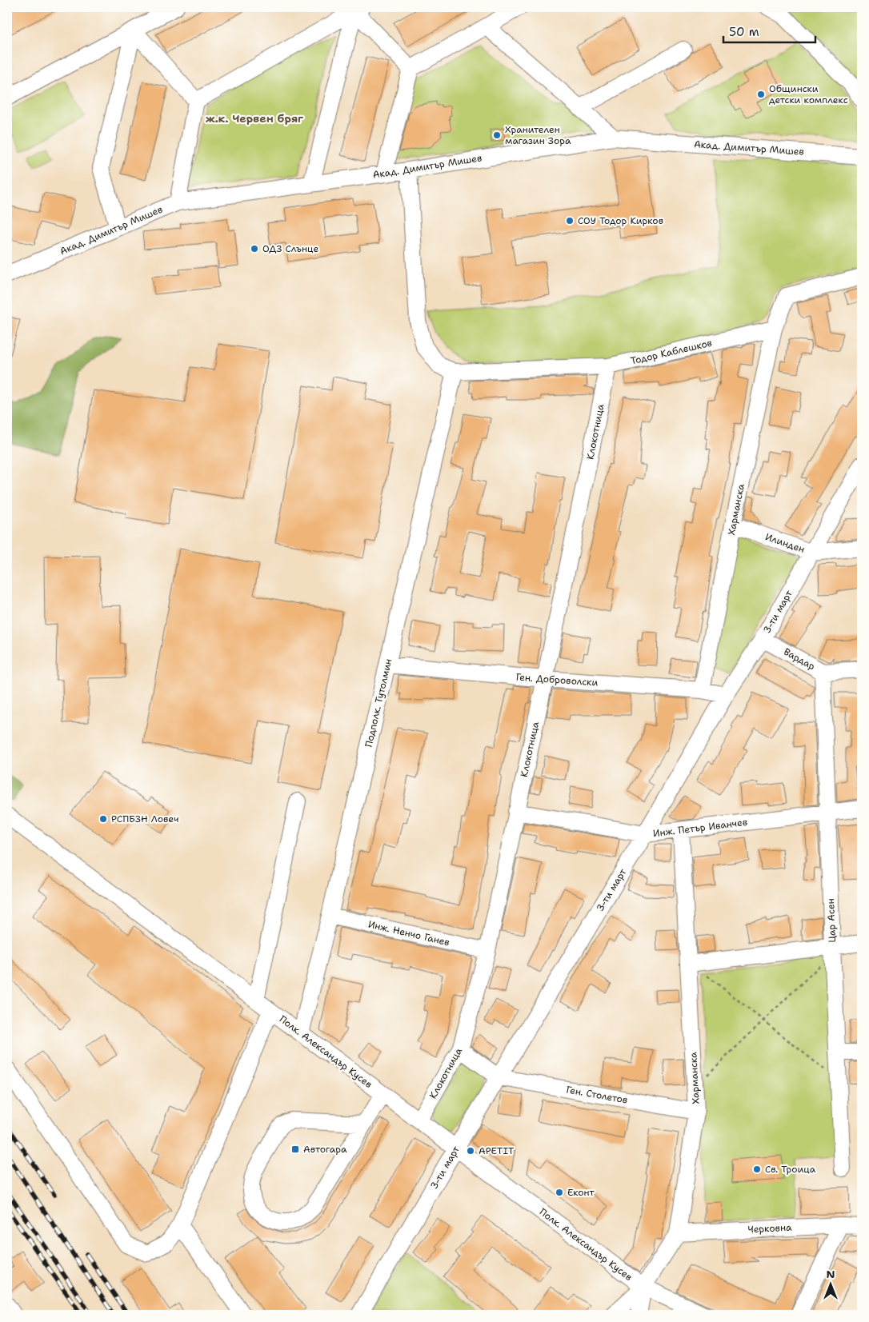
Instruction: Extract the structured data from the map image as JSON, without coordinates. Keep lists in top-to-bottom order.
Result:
{
  "streets": {
    "street": [
      "Акад. Димитър Мишев",
      "Тодор Каблешков",
      "Клокотница",
      "Харманска",
      "Илинден",
      "3-ти март",
      "Вардар",
      "Ген. Доброволски",
      "Подполк. Тутолмин",
      "Инж. Петър Иванчев",
      "Цар Асен",
      "Инж. Ненчо Ганев",
      "Полк. Александър Кусев",
      "Ген. Столетов",
      "Черковна"
    ]
  },
  "crossings": [
    ["Тодор Каблешков", "Клокотница"],
    ["Тодор Каблешков", "Харманска"],
    ["Тодор Каблешков", "Подполк. Тутолмин"],
    ["Клокотница", "Ген. Доброволски"],
    ["Клокотница", "Инж. Петър Иванчев"],
    ["Клокотница", "Инж. Ненчо Ганев"],
    ["Клокотница", "Полк. Александър Кусев"],
    ["Харманска", "Илинден"],
    ["Харманска", "Ген. Доброволски"],
    ["Харманска", "Инж. Петър Иванчев"],
    ["Харманска", "Полк. Александър Кусев"],
    ["Харманска", "Ген. Столетов"],
    ["Харманска", "Черковна"],
    ["Илинден", "3-ти март"],
    ["3-ти март", "Вардар"],
    ["3-ти март", "Ген. Доброволски"],
    ["3-ти март", "Инж. Петър Иванчев"],
    ["3-ти март", "Полк. Александър Кусев"],
    ["3-ти март", "Ген. Столетов"],
    ["Вардар", "Цар Асен"],
    ["Ген. Доброволски", "Подполк. Тутолмин"],
    ["Подполк. Тутолмин", "Инж. Ненчо Ганев"],
    ["Подполк. Тутолмин", "Полк. Александър Кусев"],
    ["Инж. Петър Иванчев", "Цар Асен"]
  ],
  "districts": ["ж.к. Червен бряг"],
  "places": {
    "other": [
      "Общински детски комплекс",
      "Хранителен магазин Зора",
      "СОУ Тодор Кирков",
      "ОДЗ Слънце",
      "РСПБЗН Ловеч",
      "APETIT",
      "Св. Троица",
      "Еконт"
    ],
    "transit": ["Автогара"]
  },
  "scale_bar": "50 m",
  "north": "top"
}
